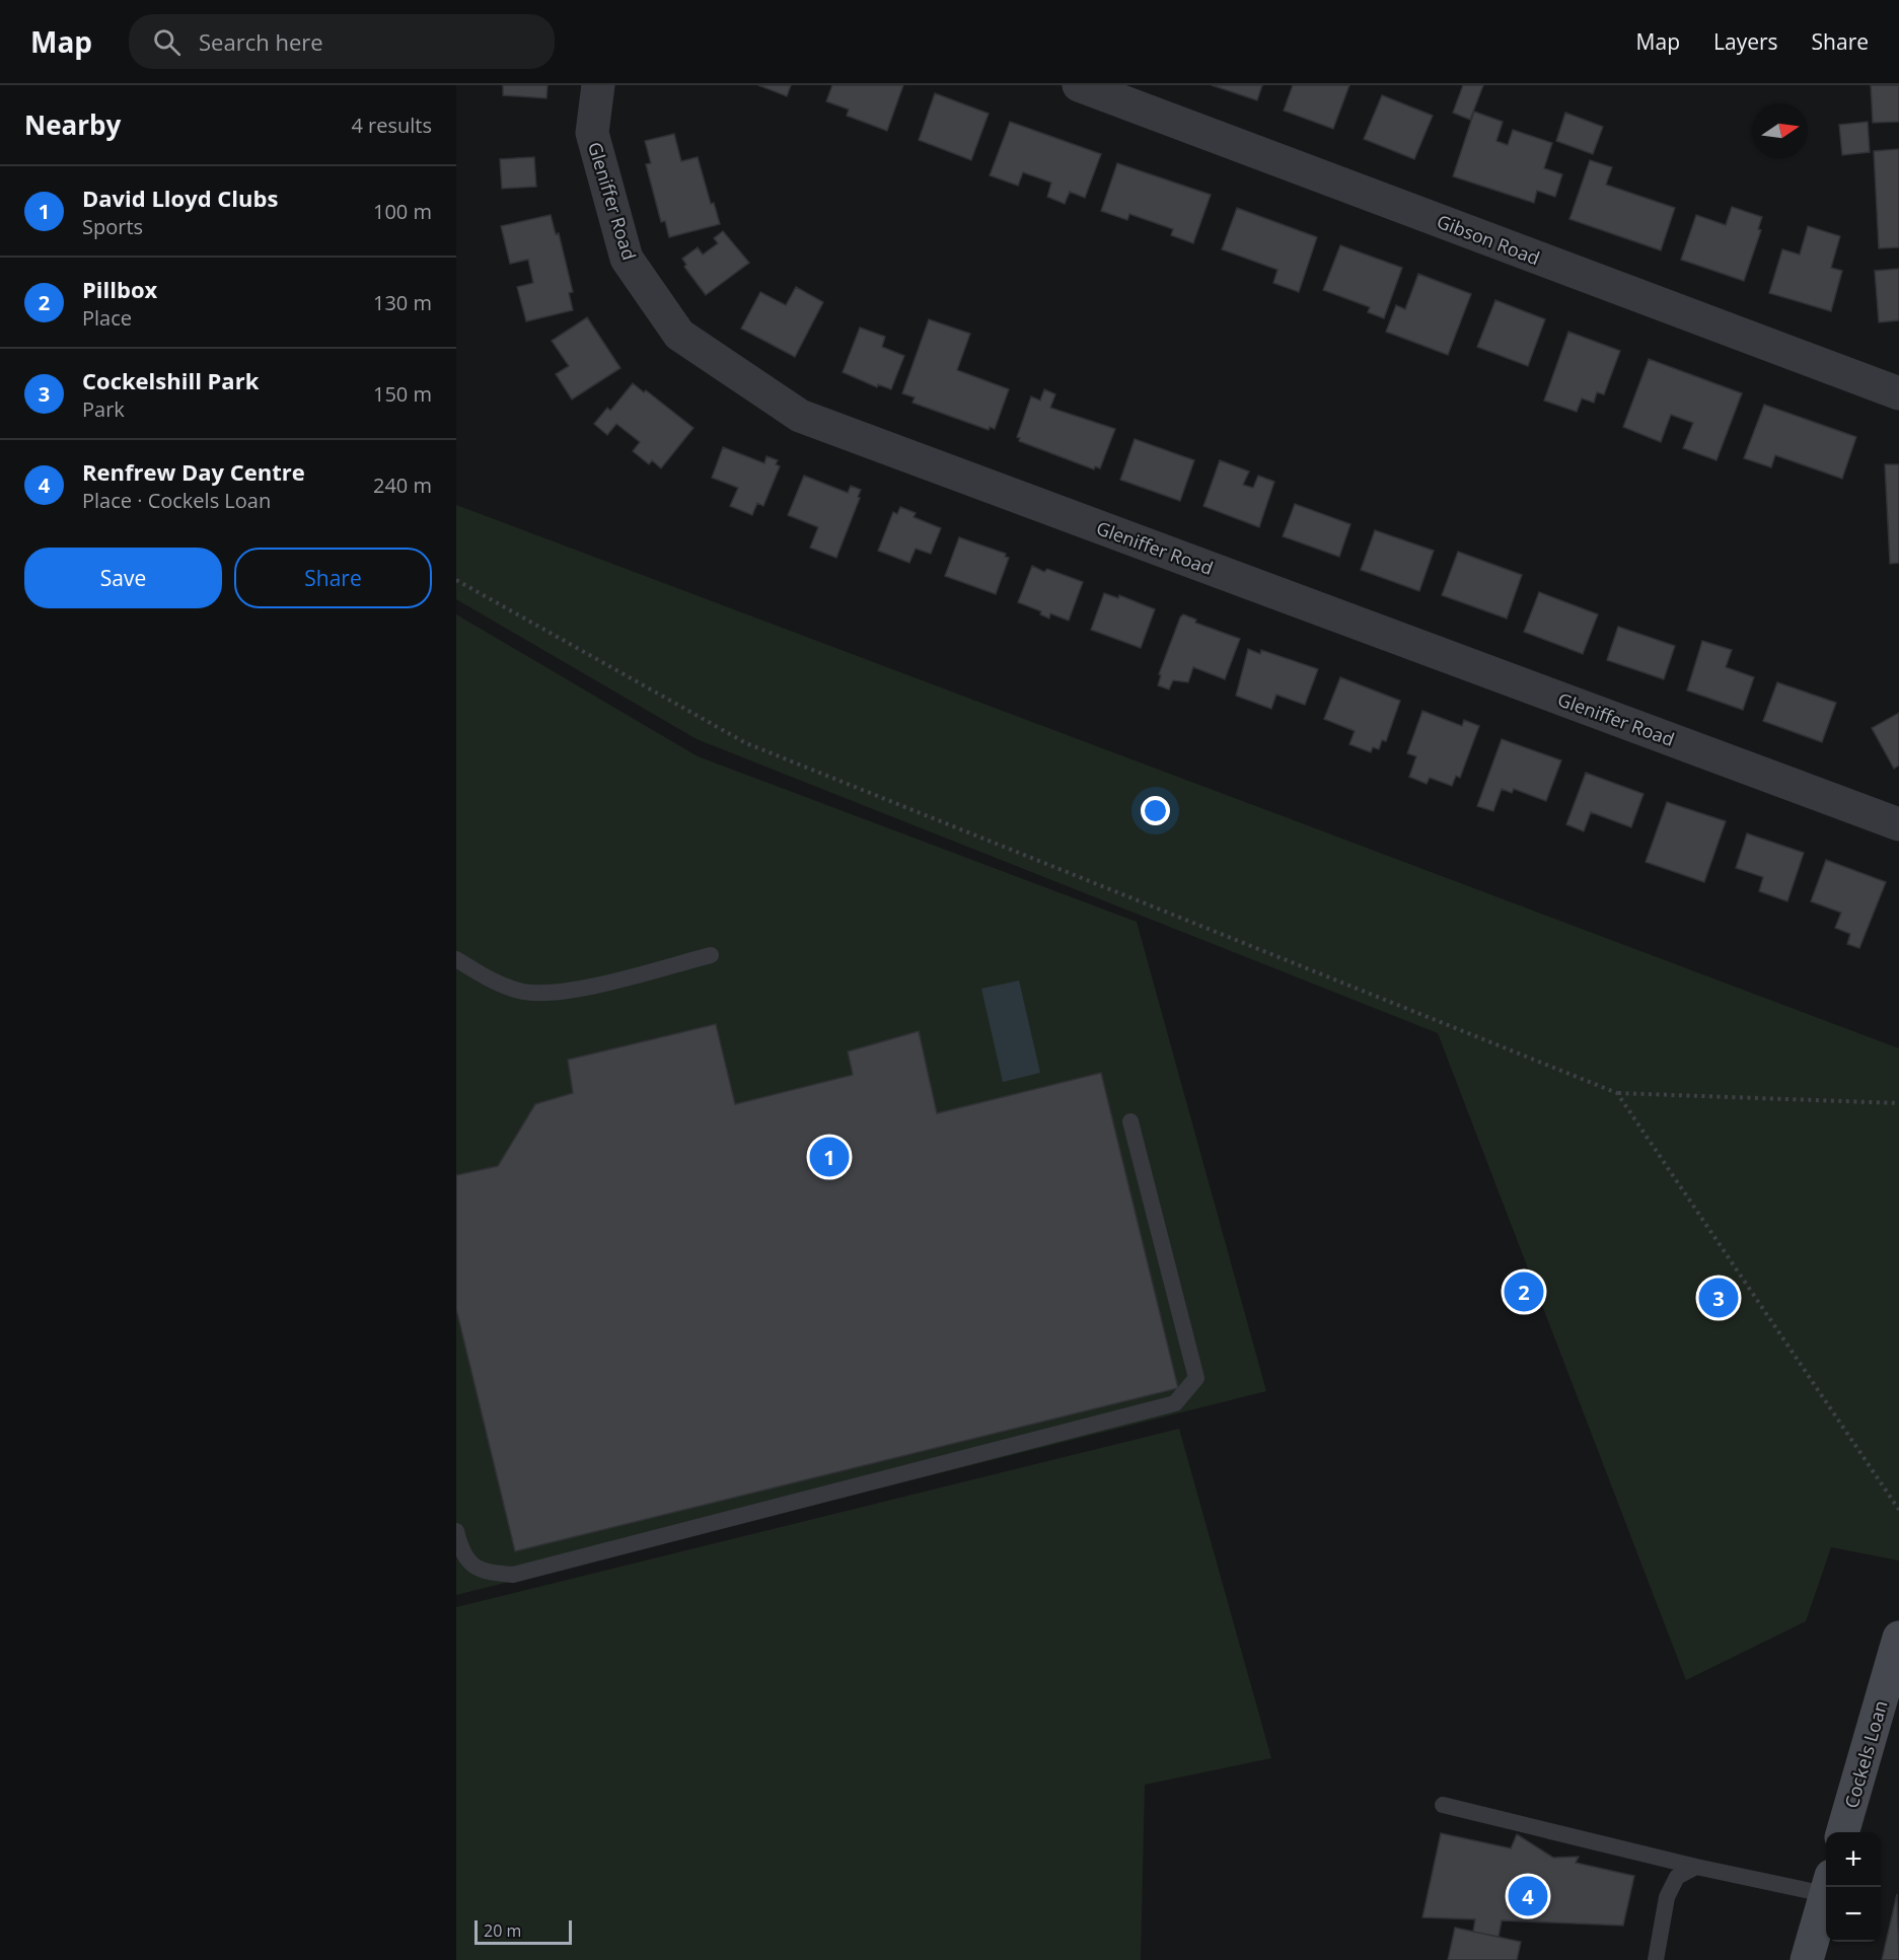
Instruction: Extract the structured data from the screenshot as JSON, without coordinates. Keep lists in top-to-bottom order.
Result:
{
  "streets": {
    "street": ["Gleniffer Road", "Gibson Road", "Cockels Loan"]
  },
  "scale_bar": "20 m",
  "north": "right",
  "page": {
    "header": "Map",
    "search": "Search here",
    "nav": ["Map", "Layers", "Share"],
    "heading": ["Nearby", "4 results"],
    "list": [
      {
        "mark": "1",
        "name": "David Lloyd Clubs",
        "note": "Sports",
        "value": "100 m"
      },
      {
        "mark": "2",
        "name": "Pillbox",
        "note": "Place",
        "value": "130 m"
      },
      {
        "mark": "3",
        "name": "Cockelshill Park",
        "note": "Park",
        "value": "150 m"
      },
      {
        "mark": "4",
        "name": "Renfrew Day Centre",
        "note": "Place · Cockels Loan",
        "value": "240 m"
      }
    ],
    "buttons": ["Save", "Share"],
    "pins": [
      "1",
      "2",
      "3",
      "4"
    ],
    "map_buttons": ["+", "−"],
    "scale": "20 m"
  }
}
